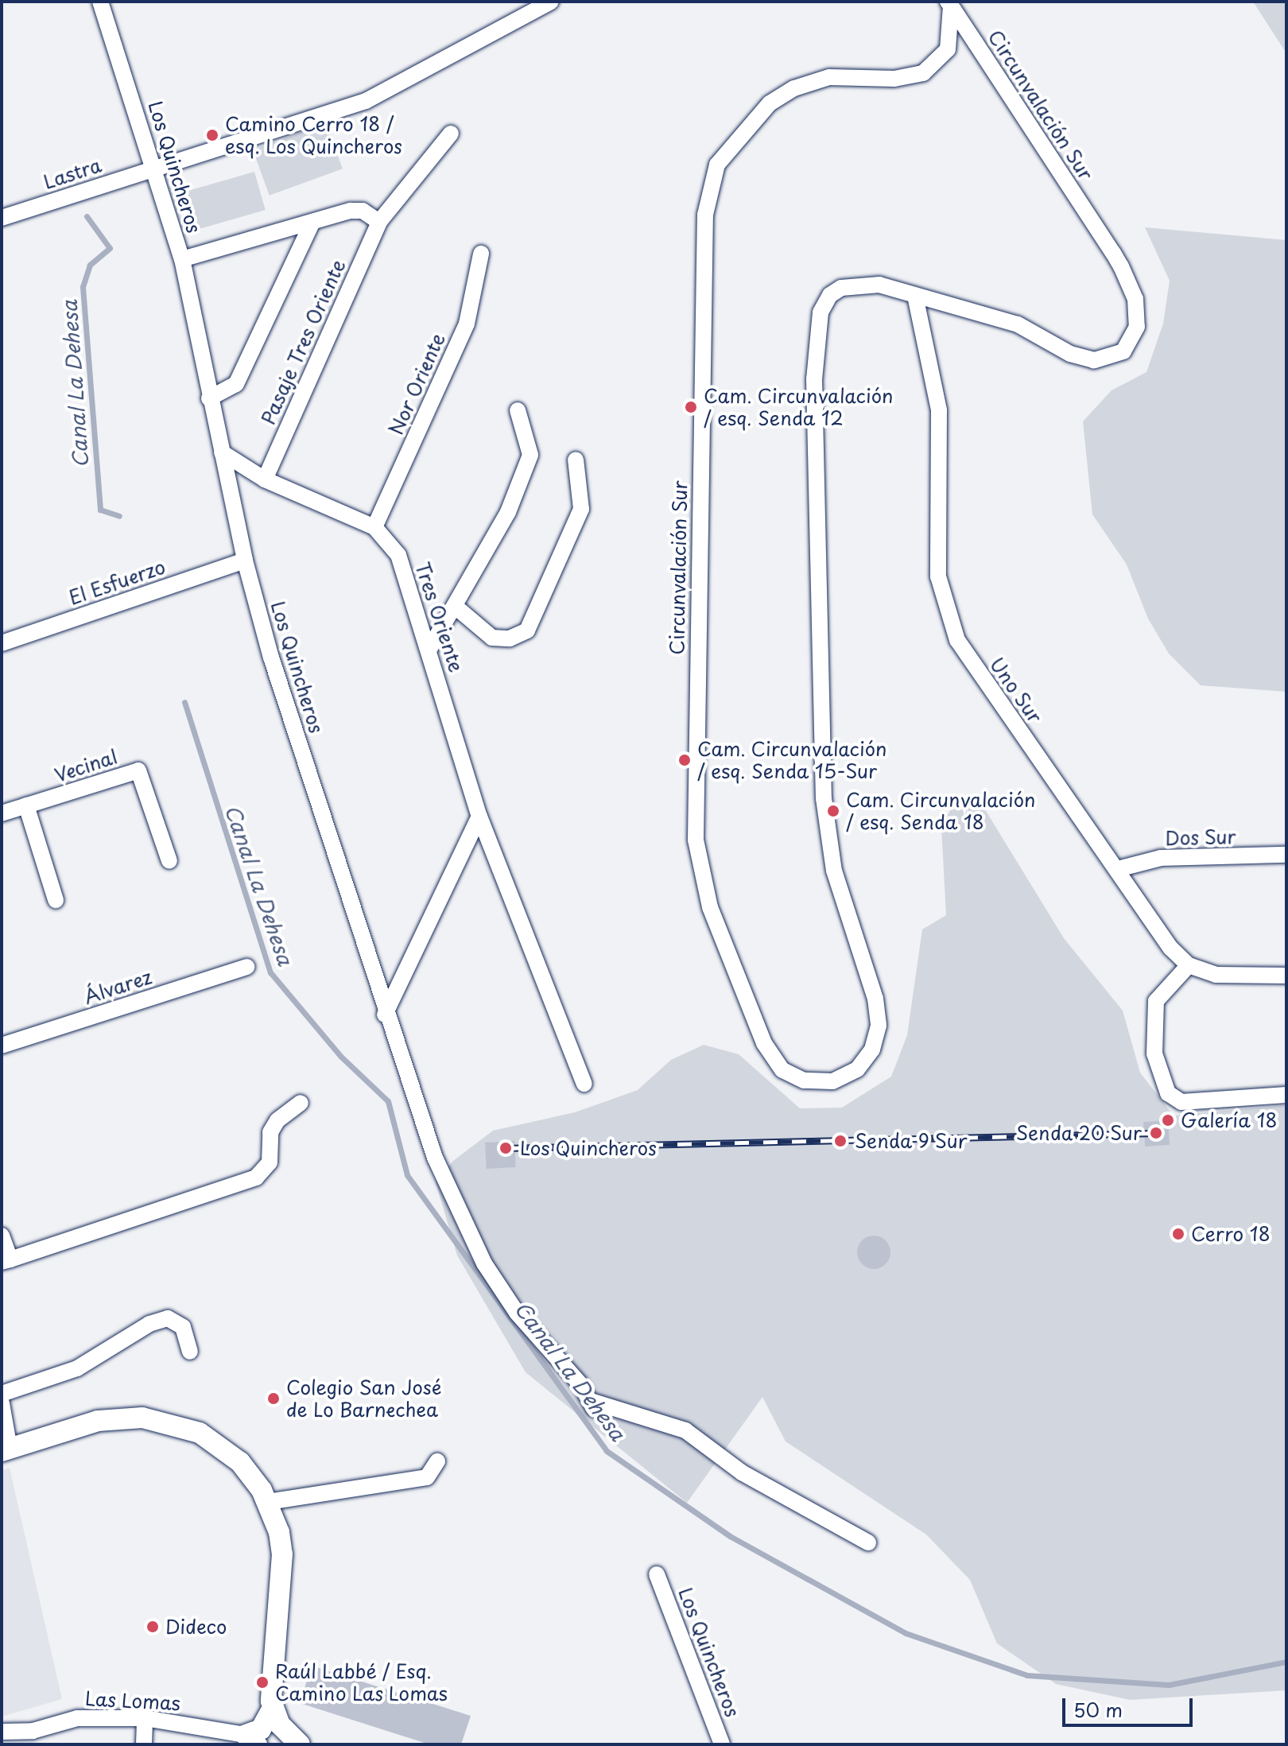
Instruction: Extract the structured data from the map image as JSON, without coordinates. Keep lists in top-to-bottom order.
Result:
{
  "streets": {
    "street": [
      "Circunvalación Sur",
      "Los Quincheros",
      "Lastra",
      "Pasaje Tres Oriente",
      "Nor Oriente",
      "El Esfuerzo",
      "Tres Oriente",
      "Uno Sur",
      "Vecinal",
      "Dos Sur",
      "Álvarez",
      "Las Lomas"
    ]
  },
  "crossings": [
    ["Circunvalación Sur", "Uno Sur"],
    ["Los Quincheros", "Lastra"],
    ["Los Quincheros", "El Esfuerzo"],
    ["Los Quincheros", "Tres Oriente"],
    ["Pasaje Tres Oriente", "Tres Oriente"],
    ["Nor Oriente", "Tres Oriente"],
    ["Uno Sur", "Dos Sur"]
  ],
  "water": ["Canal La Dehesa"],
  "places": [
    "Camino Cerro 18 / esq. Los Quincheros",
    "Cam. Circunvalación / esq. Senda 12",
    "Cam. Circunvalación / esq. Senda 15-Sur",
    "Cam. Circunvalación / esq. Senda 18",
    "Galería 18",
    "Senda 20 Sur",
    "Senda 9 Sur",
    "Los Quincheros",
    "Cerro 18",
    "Colegio San José de Lo Barnechea",
    "Dideco",
    "Raúl Labbé / Esq. Camino Las Lomas"
  ],
  "scale_bar": "50 m"
}
